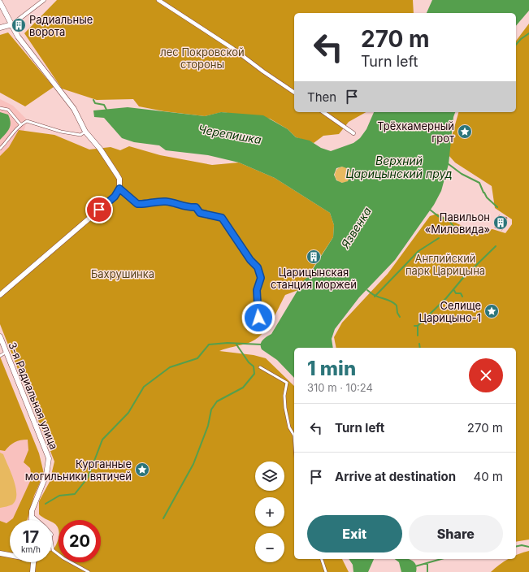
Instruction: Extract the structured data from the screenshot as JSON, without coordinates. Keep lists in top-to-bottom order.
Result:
{
  "streets": {
    "street": ["3-я Радиальная улица"]
  },
  "water": ["Черепишка", "Верхний Царицынский пруд", "Язвенка"],
  "parks": ["лес Покровской стороны", "Английский парк Царицына", "Бахрушинка"],
  "places": {
    "building": ["Радиальные ворота", "Павильон «Миловида»", "Царицынская станция моржей"],
    "place": ["Трёхкамерный грот", "Селище Царицыно-1", "Курганные могильники вятичей"]
  },
  "page": {
    "turn": ["270 m", "Turn left"],
    "then": "Then",
    "heading": ["1 min", "310 m · 10:24"],
    "list": [
      {
        "name": "Turn left",
        "value": "270 m"
      },
      {
        "name": "Arrive at destination",
        "value": "40 m"
      }
    ],
    "map_buttons": ["+", "−"],
    "buttons": ["Exit", "Share"],
    "speed": "17 km/h",
    "limit": "20"
  }
}
